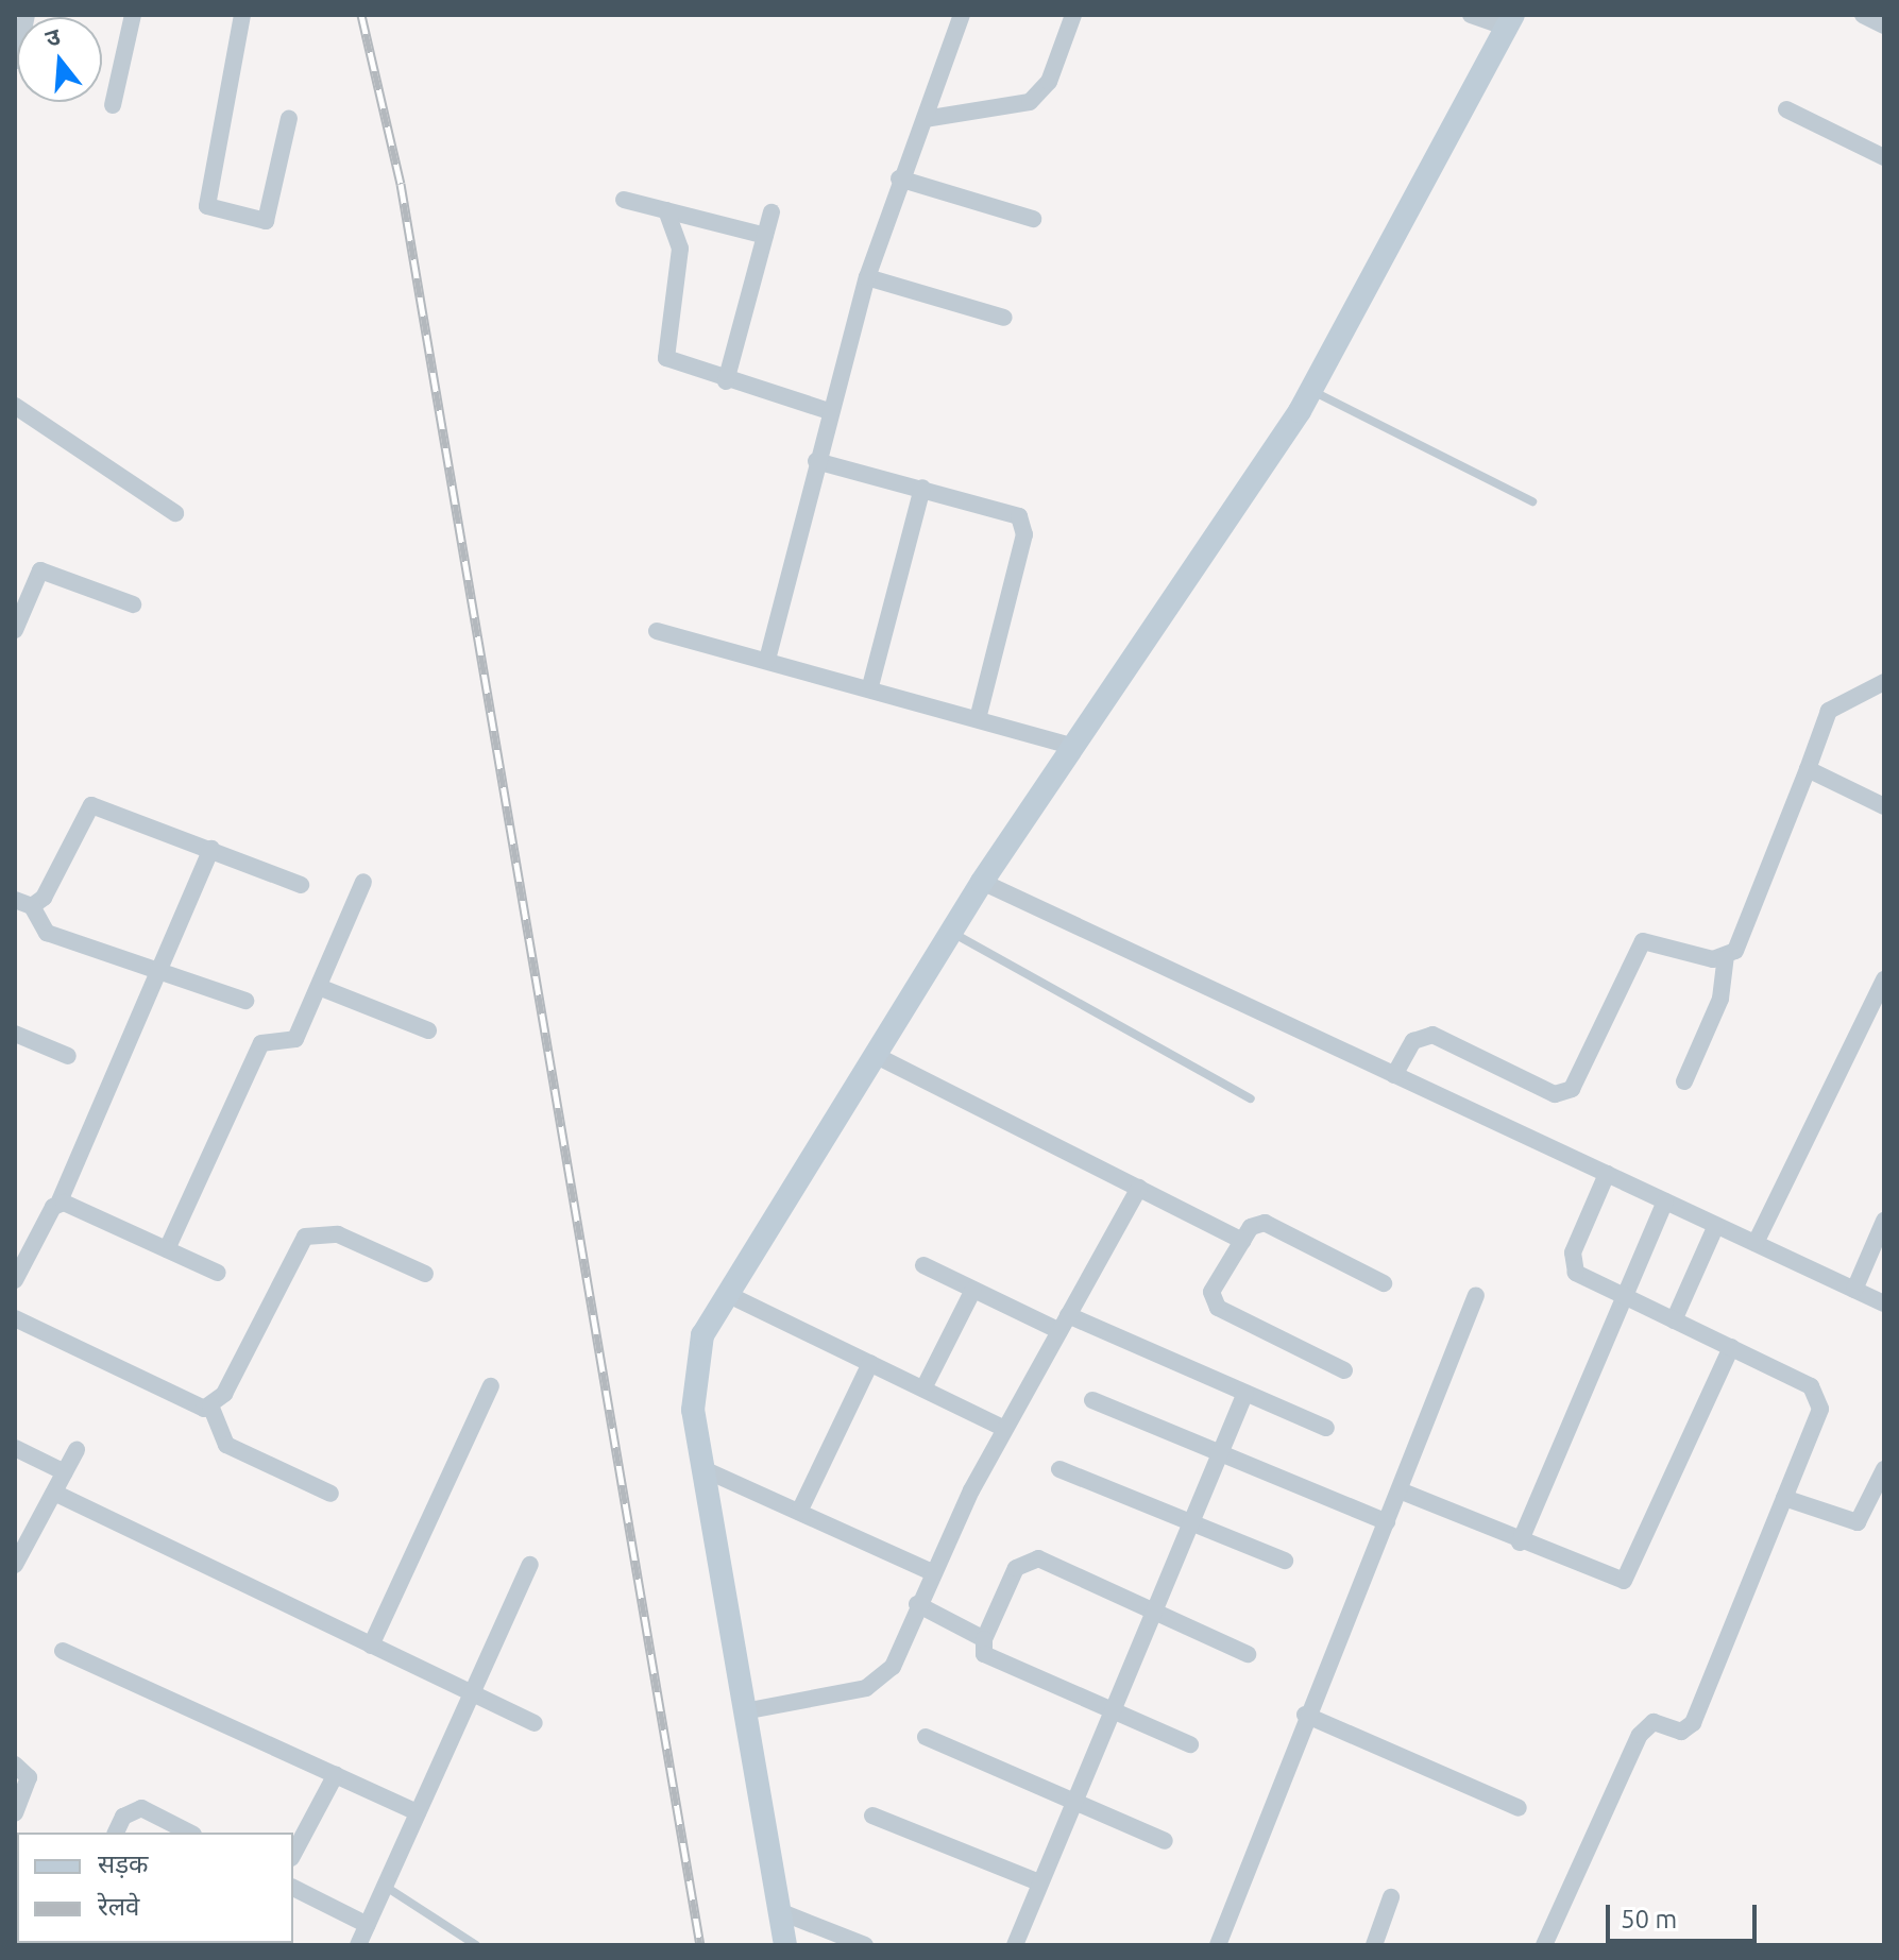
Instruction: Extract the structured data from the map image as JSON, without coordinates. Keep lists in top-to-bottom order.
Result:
{
  "legend": ["सड़क", "रेलवे"],
  "scale_bar": "50 m",
  "north": "top"
}
